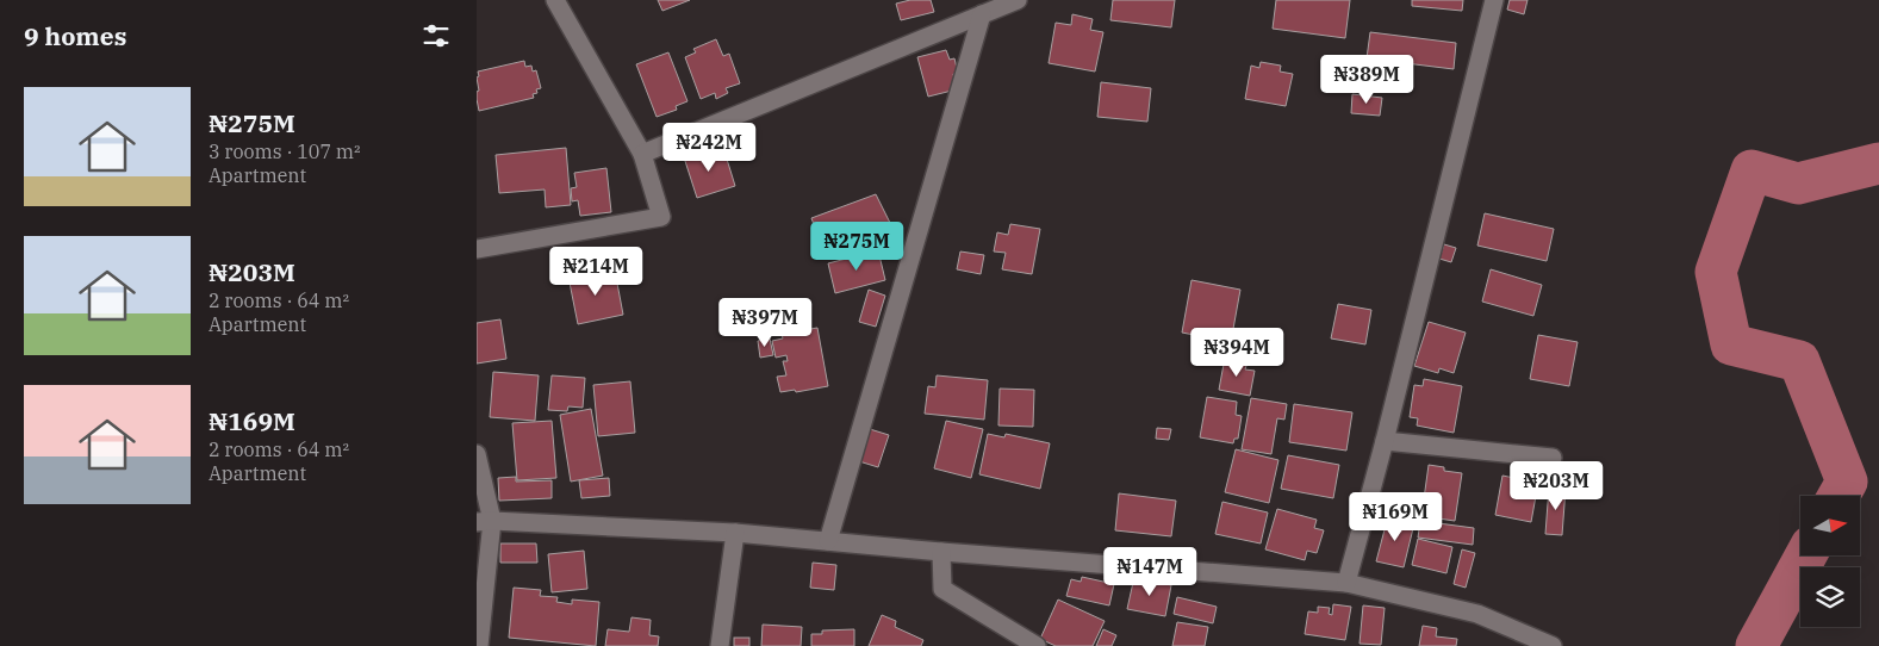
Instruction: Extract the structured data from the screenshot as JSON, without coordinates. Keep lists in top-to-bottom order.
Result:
{
  "north": "right",
  "page": {
    "heading": "9 homes",
    "price": [
      "₦389M",
      "₦242M",
      "₦275M",
      "₦214M",
      "₦397M",
      "₦394M",
      "₦203M",
      "₦169M",
      "₦147M"
    ],
    "list": [
      {
        "name": "₦275M",
        "note": "3 rooms · 107 m² · Apartment"
      },
      {
        "name": "₦203M",
        "note": "2 rooms · 64 m² · Apartment"
      },
      {
        "name": "₦169M",
        "note": "2 rooms · 64 m² · Apartment"
      }
    ]
  }
}
